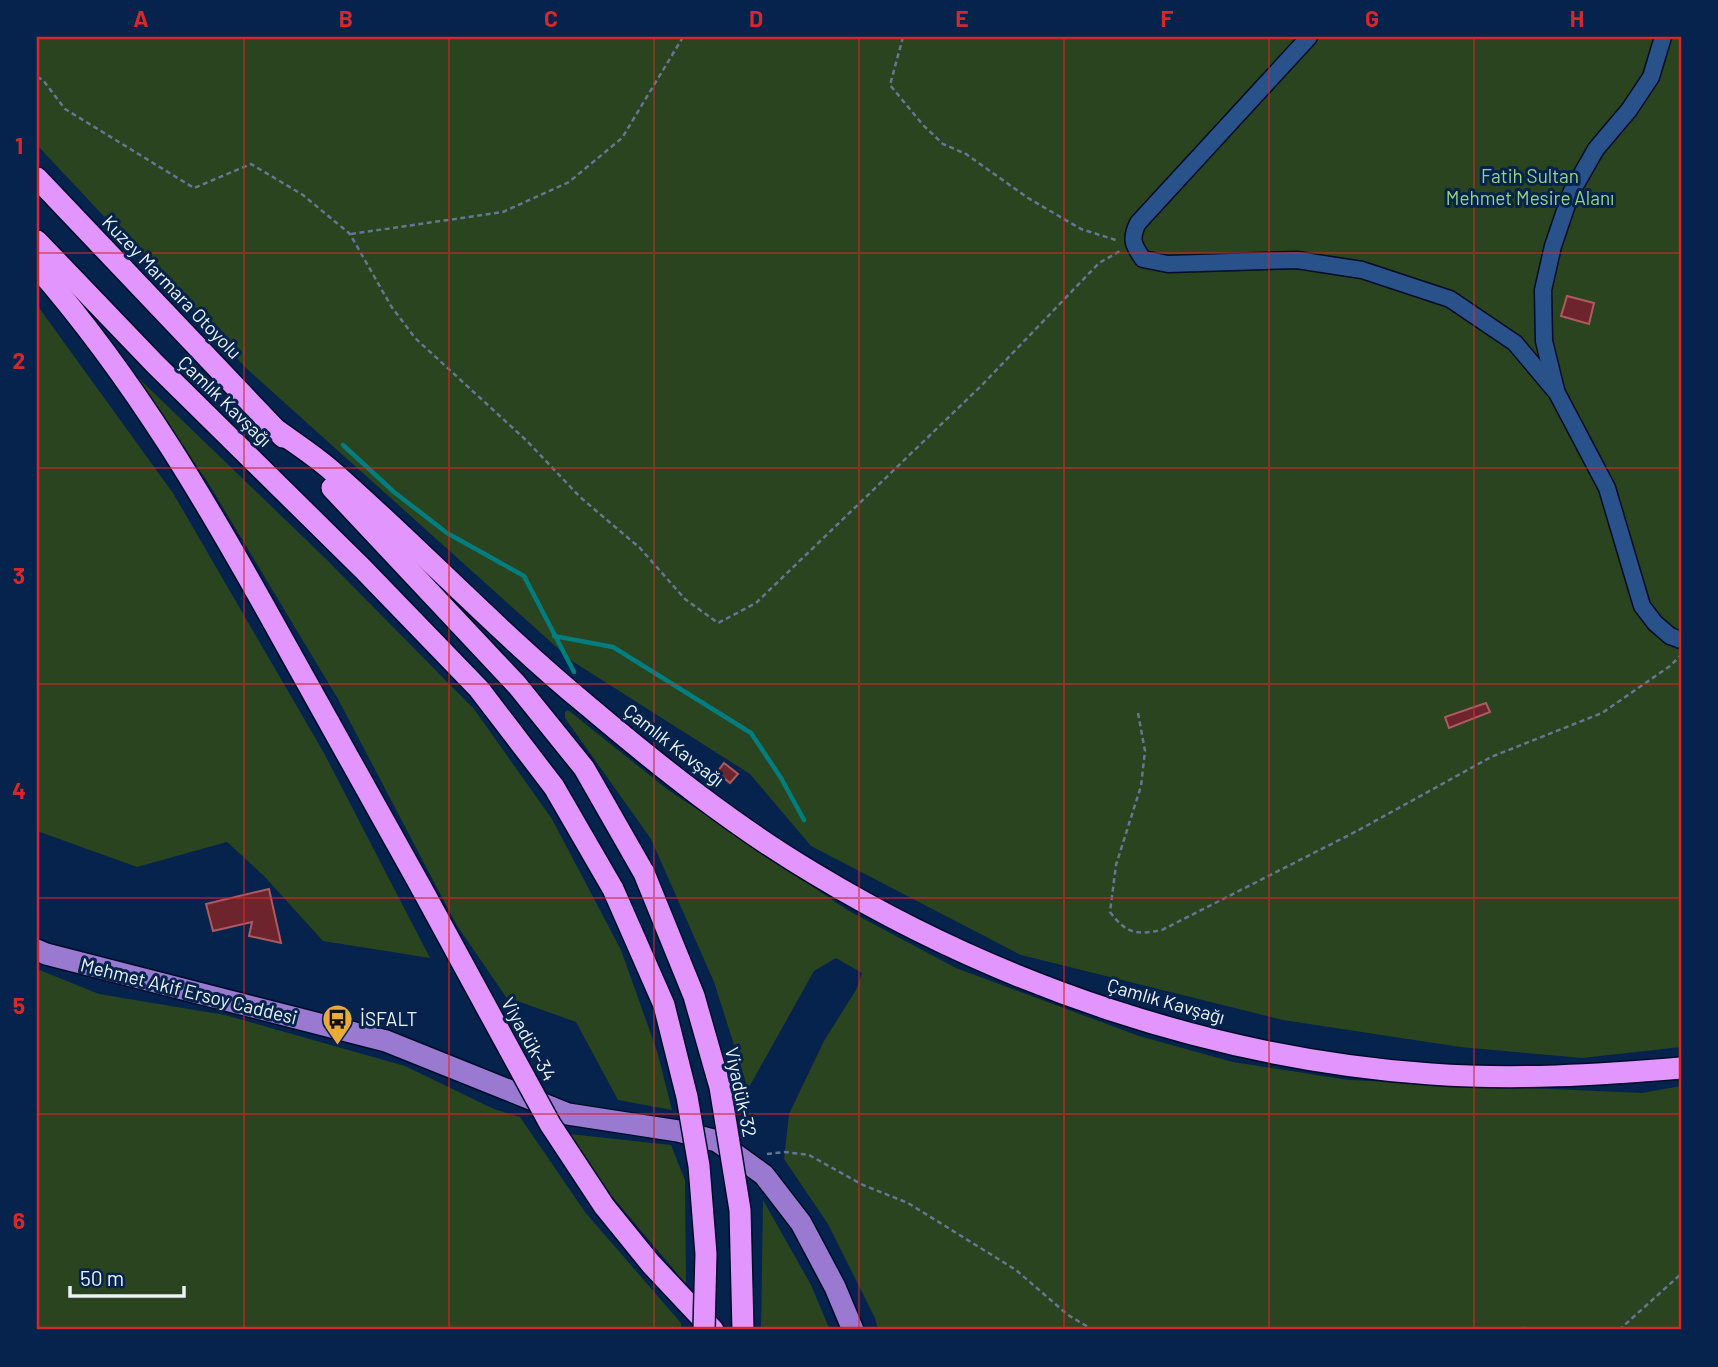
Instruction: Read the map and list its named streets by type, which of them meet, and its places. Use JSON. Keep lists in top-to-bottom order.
{
  "streets": {
    "highway": [
      "Kuzey Marmara Otoyolu",
      "Çamlık Kavşağı",
      "Viyadük-34",
      "Viyadük-32"
    ],
    "main road": ["Mehmet Akif Ersoy Caddesi"]
  },
  "crossings": [
    ["Kuzey Marmara Otoyolu", "Çamlık Kavşağı"],
    ["Çamlık Kavşağı", "Viyadük-32"]
  ],
  "parks": ["Fatih Sultan Mehmet Mesire Alanı"],
  "places": {
    "bus stop": ["İSFALT"]
  },
  "scale_bar": "50 m",
  "grid": {
    "columns": [
      "A",
      "B",
      "C",
      "D",
      "E",
      "F",
      "G",
      "H"
    ],
    "rows": [
      "1",
      "2",
      "3",
      "4",
      "5",
      "6"
    ]
  }
}
